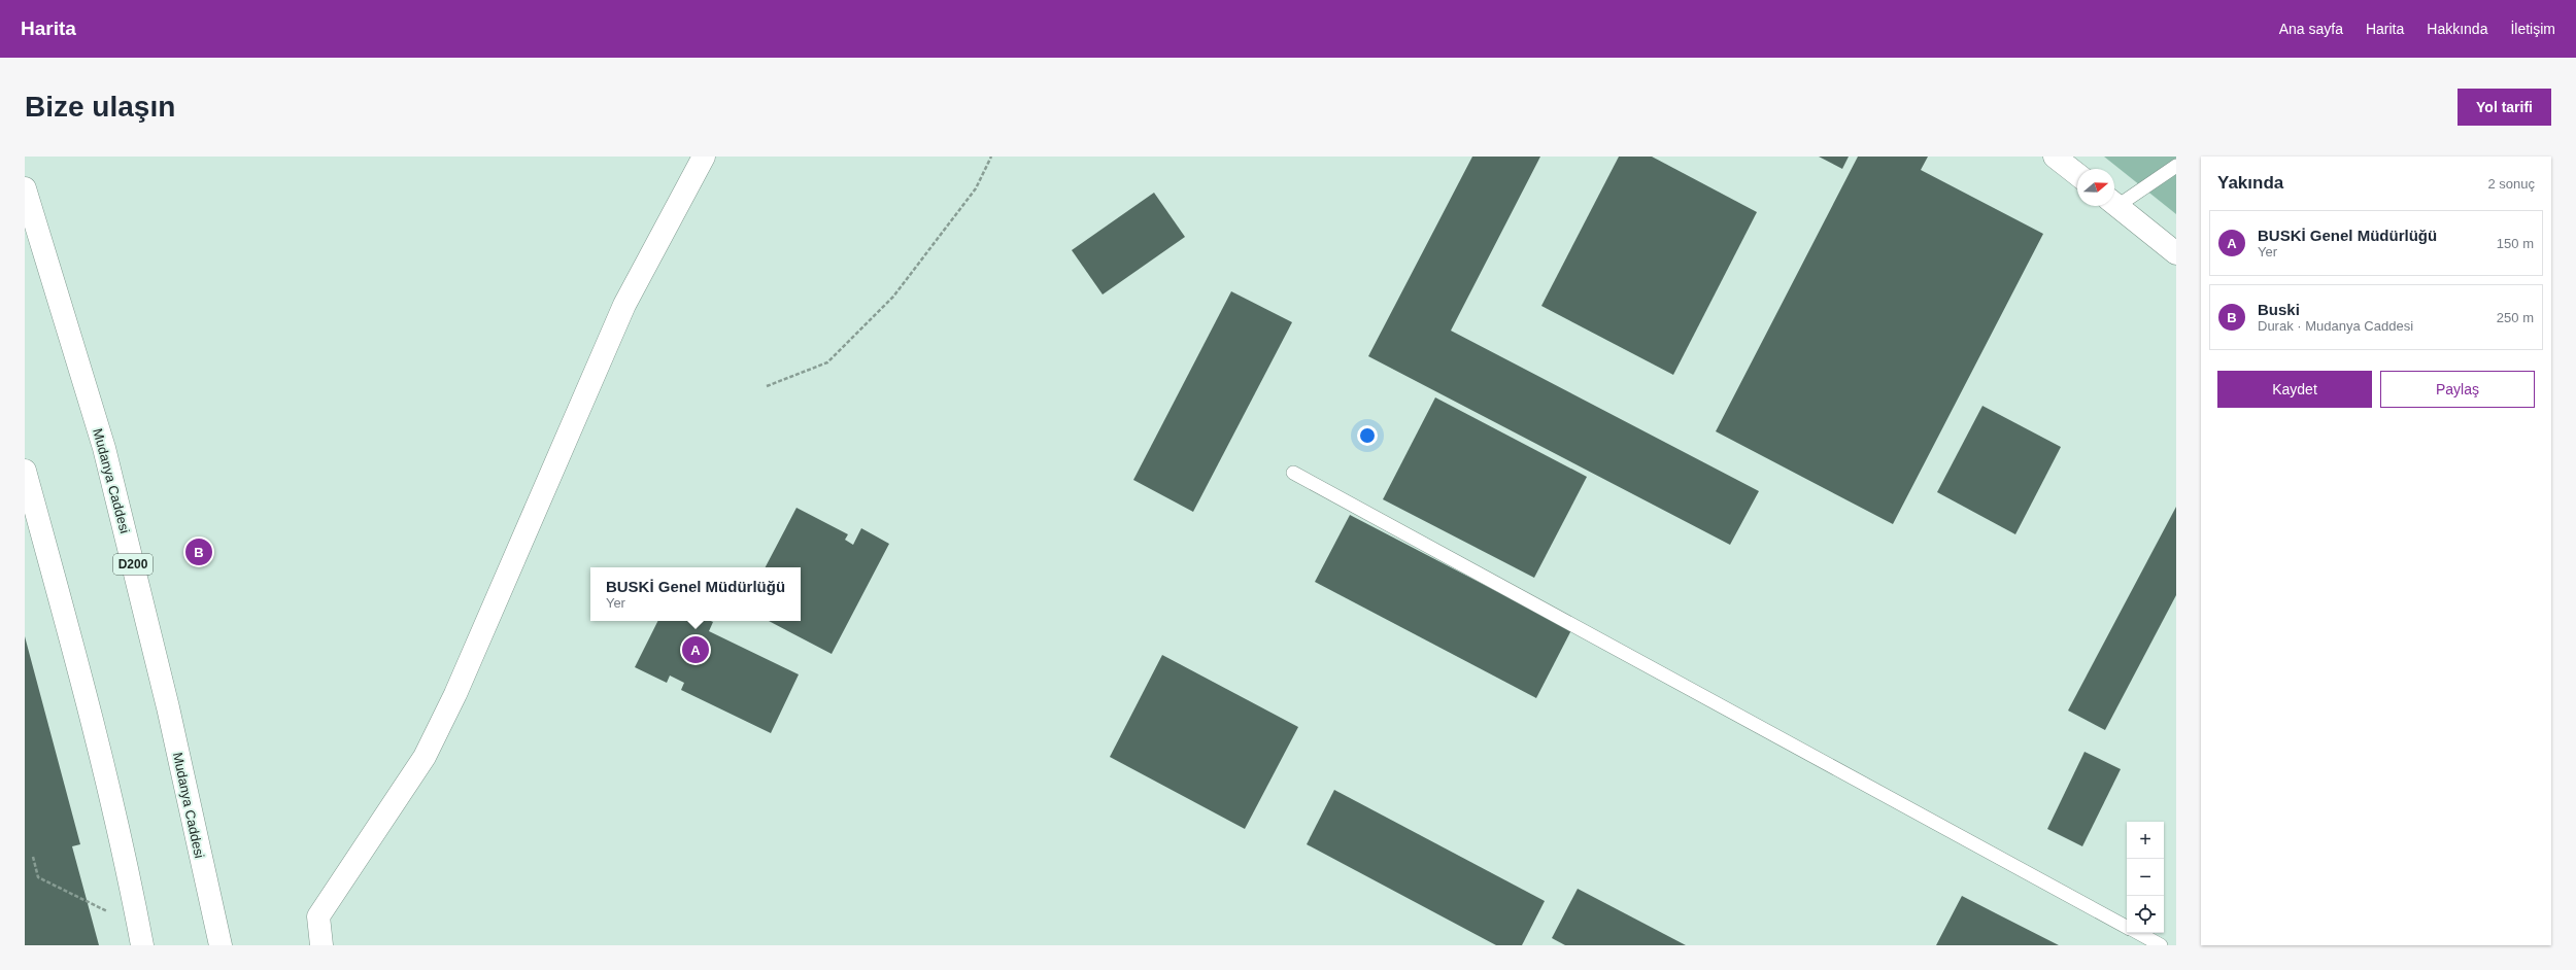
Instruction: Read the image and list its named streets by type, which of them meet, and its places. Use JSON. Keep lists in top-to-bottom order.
{
  "streets": {
    "main road": ["Mudanya Caddesi", "D200"]
  },
  "north": "right",
  "page": {
    "header": "Harita",
    "nav": [
      "Ana sayfa",
      "Harita",
      "Hakkında",
      "İletişim"
    ],
    "buttons": [
      "Yol tarifi",
      ["Kaydet", "Paylaş"]
    ],
    "title": "Bize ulaşın",
    "heading": ["Yakında", "2 sonuç"],
    "list": [
      {
        "mark": "A",
        "name": "BUSKİ Genel Müdürlüğü",
        "note": "Yer",
        "value": "150 m"
      },
      {
        "mark": "B",
        "name": "Buski",
        "note": "Durak · Mudanya Caddesi",
        "value": "250 m"
      }
    ],
    "pins": ["B", "A"],
    "popup": ["BUSKİ Genel Müdürlüğü", "Yer"],
    "map_buttons": ["+", "−"]
  }
}
